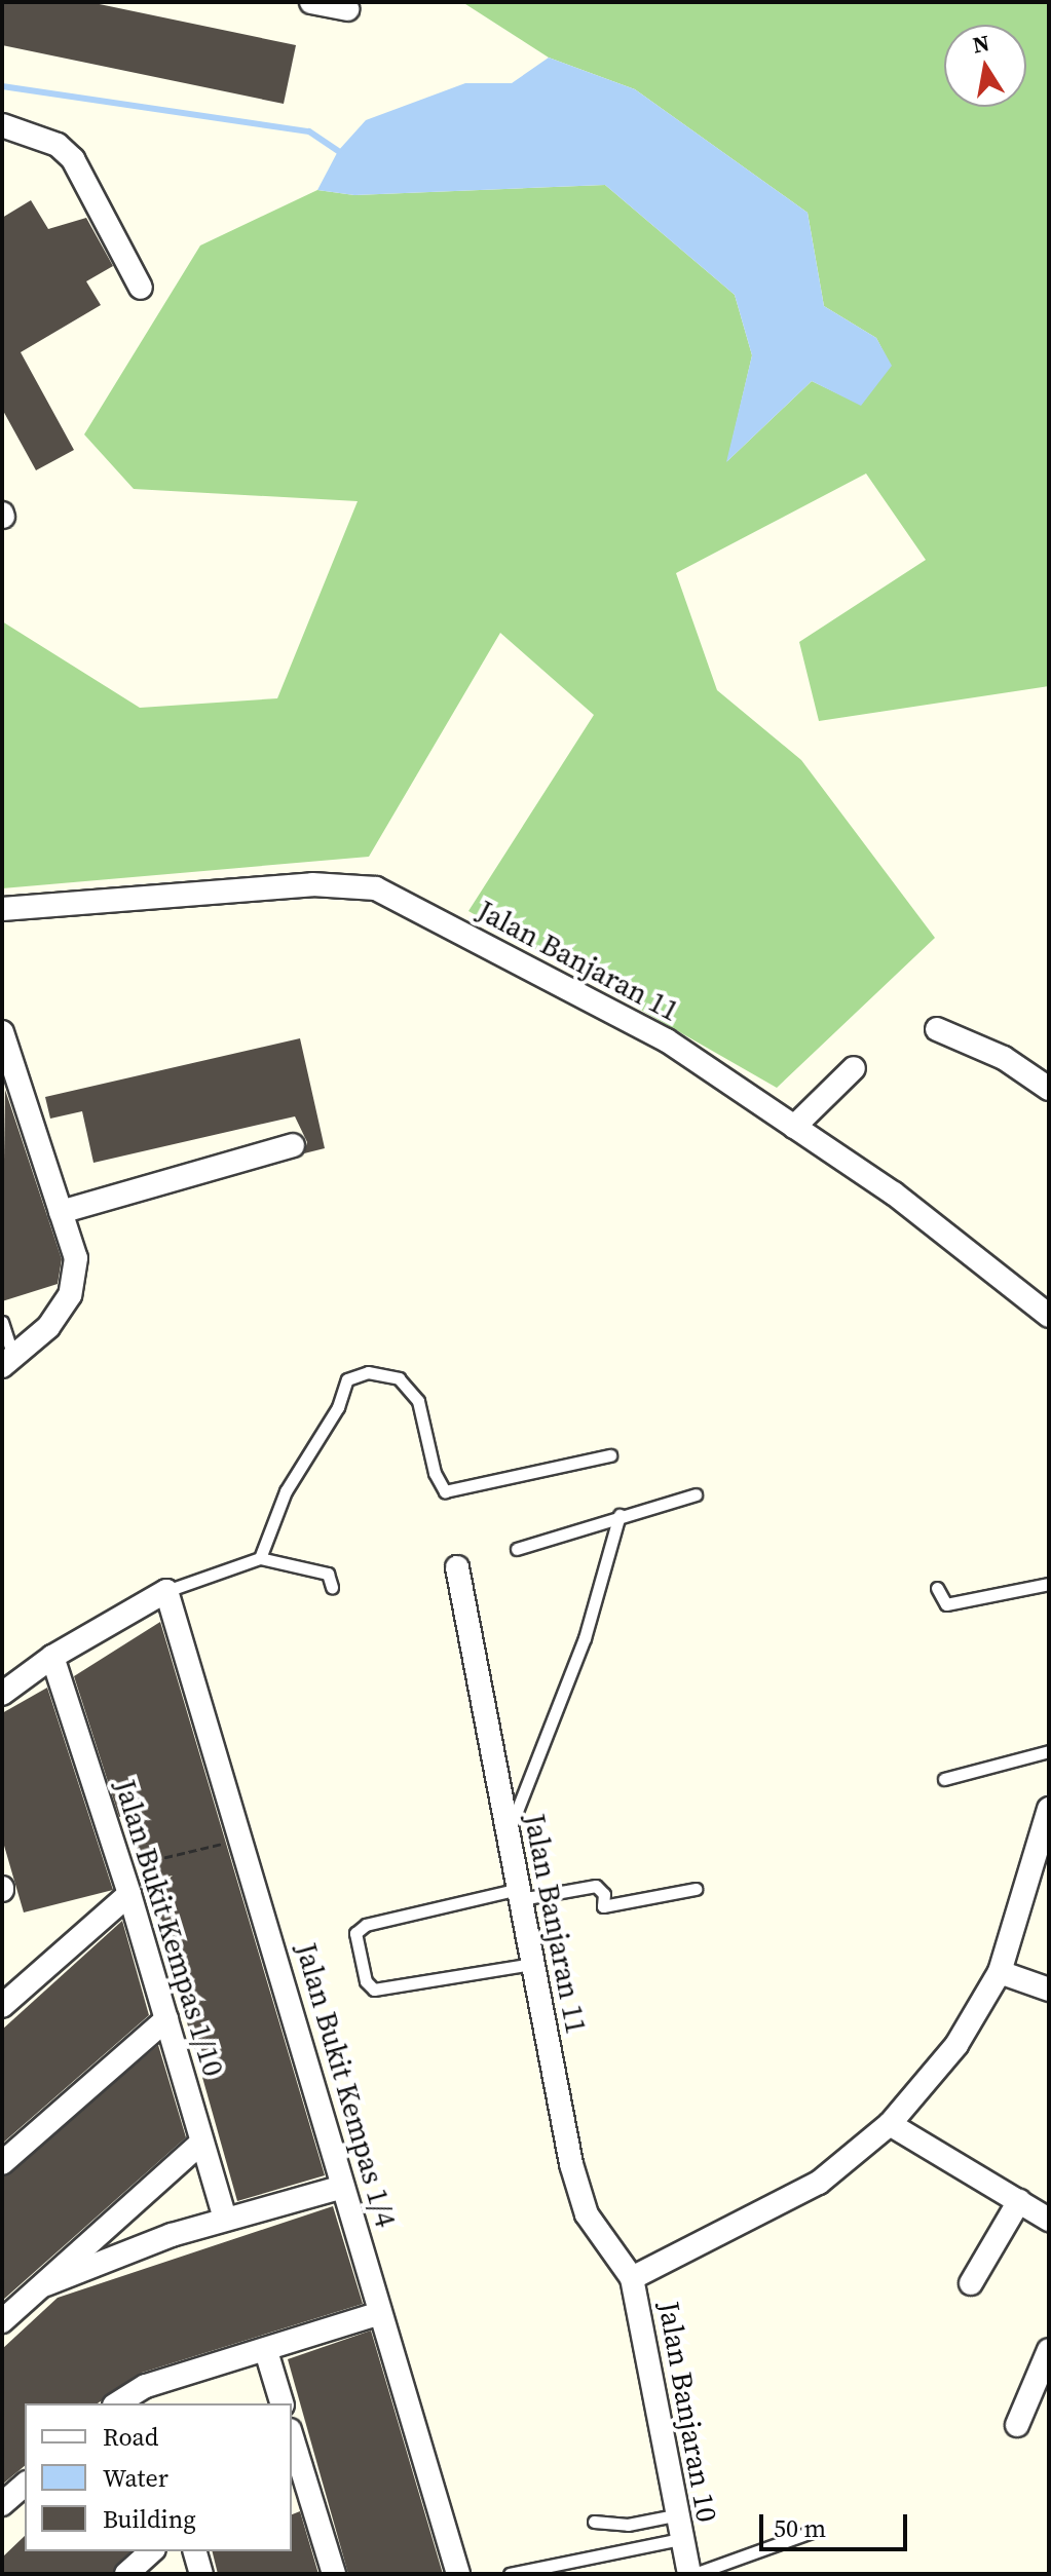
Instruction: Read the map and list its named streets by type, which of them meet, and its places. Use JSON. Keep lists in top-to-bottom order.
{
  "streets": {
    "street": [
      "Jalan Banjaran 11",
      "Jalan Bukit Kempas 1/10",
      "Jalan Bukit Kempas 1/4",
      "Jalan Banjaran 10"
    ]
  },
  "crossings": [
    ["Jalan Banjaran 11", "Jalan Banjaran 10"]
  ],
  "legend": ["Road", "Water", "Building"],
  "scale_bar": "50 m",
  "north": "top"
}
